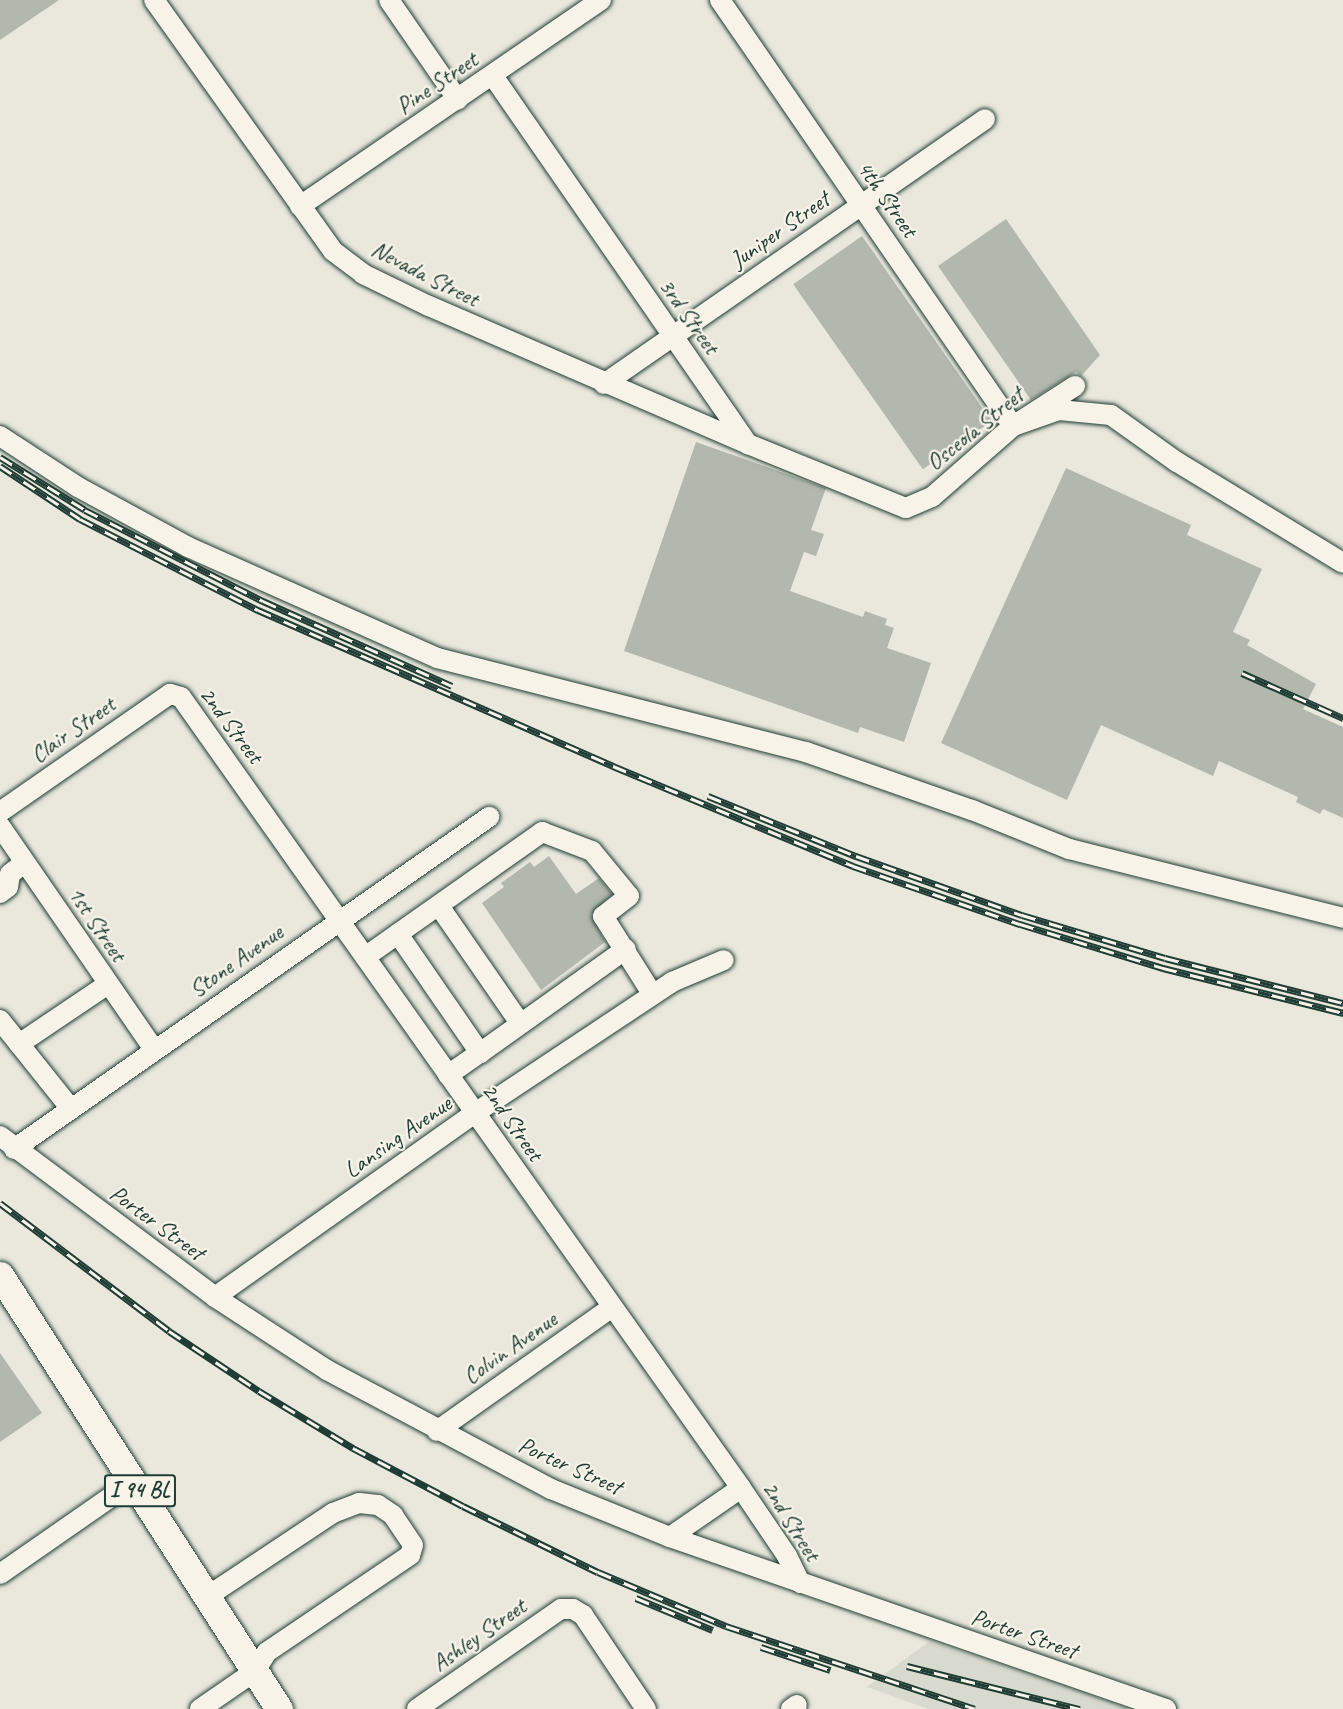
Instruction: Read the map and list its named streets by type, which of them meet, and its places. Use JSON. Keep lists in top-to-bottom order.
{
  "streets": {
    "highway": ["I 94 BL"],
    "street": [
      "Pine Street",
      "4th Street",
      "Juniper Street",
      "Nevada Street",
      "3rd Street",
      "Osceola Street",
      "2nd Street",
      "Clair Street",
      "1st Street",
      "Stone Avenue",
      "Lansing Avenue",
      "Porter Street",
      "Colvin Avenue",
      "Ashley Street"
    ]
  },
  "crossings": [
    ["Pine Street", "Nevada Street"],
    ["Pine Street", "3rd Street"],
    ["4th Street", "Juniper Street"],
    ["4th Street", "Osceola Street"],
    ["Juniper Street", "Nevada Street"],
    ["Juniper Street", "3rd Street"],
    ["Nevada Street", "3rd Street"],
    ["Nevada Street", "Osceola Street"],
    ["3rd Street", "Osceola Street"],
    ["2nd Street", "Clair Street"],
    ["2nd Street", "Stone Avenue"],
    ["2nd Street", "Lansing Avenue"],
    ["2nd Street", "Porter Street"],
    ["2nd Street", "Colvin Avenue"],
    ["1st Street", "Stone Avenue"],
    ["Stone Avenue", "Porter Street"],
    ["Lansing Avenue", "Porter Street"],
    ["Porter Street", "Colvin Avenue"]
  ]
}
